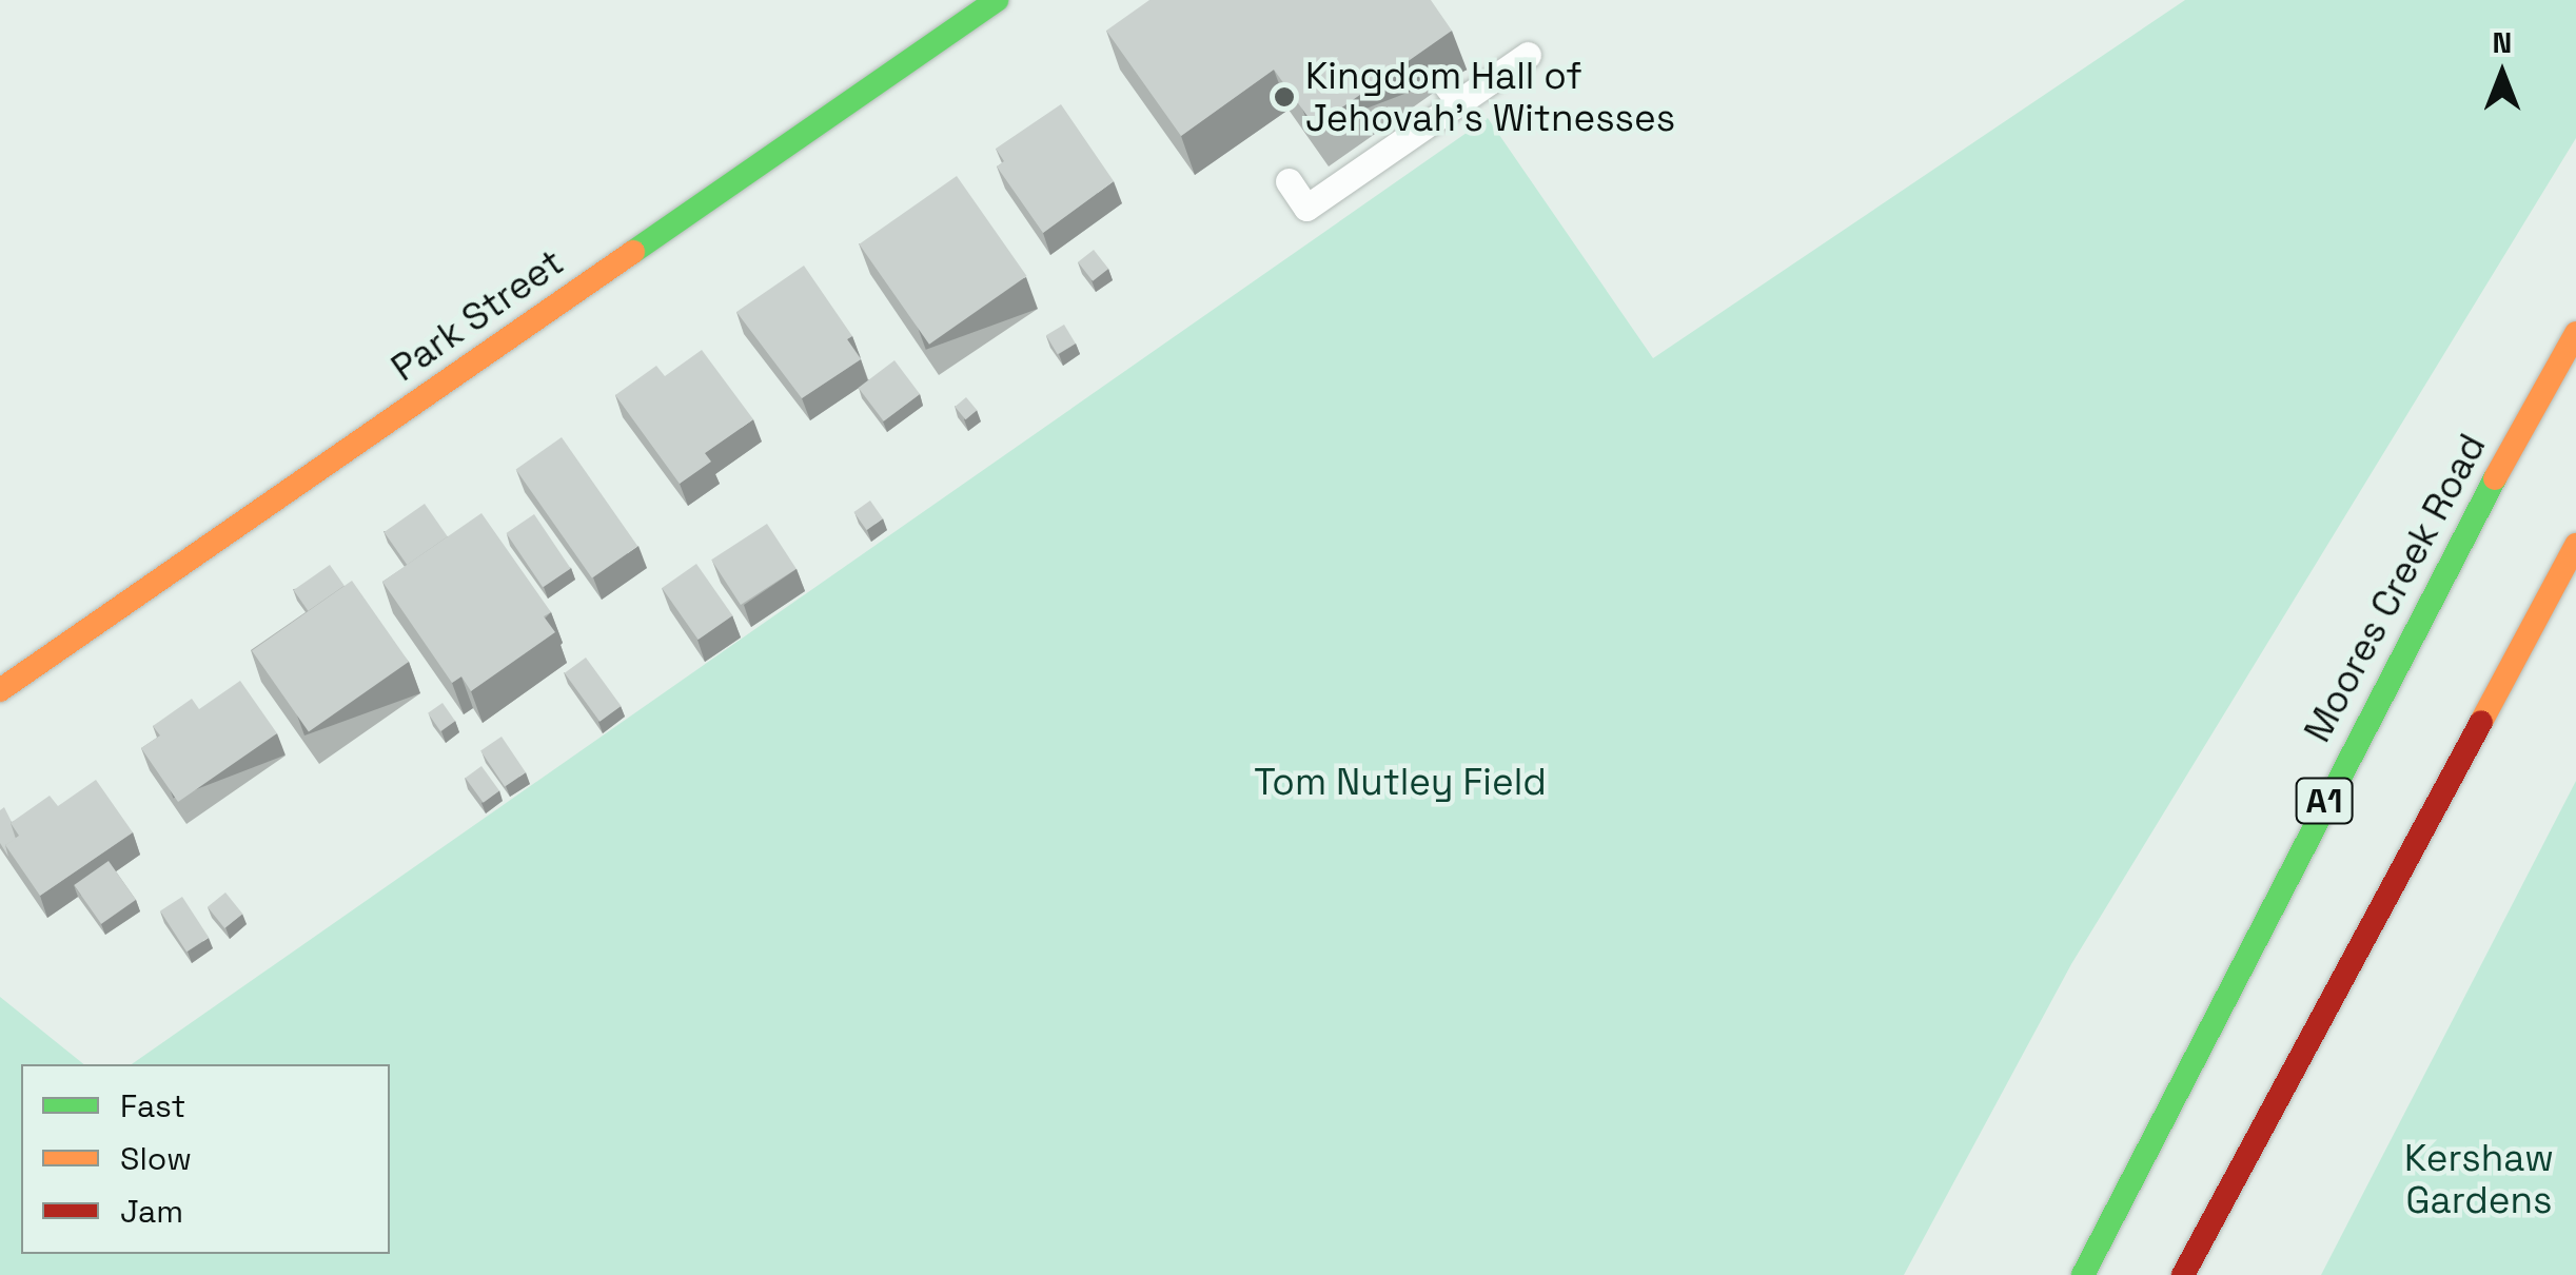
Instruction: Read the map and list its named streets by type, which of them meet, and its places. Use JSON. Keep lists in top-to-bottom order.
{
  "streets": {
    "main road": ["Park Street", "Moores Creek Road", "A1"]
  },
  "parks": ["Tom Nutley Field", "Kershaw Gardens"],
  "places": ["Kingdom Hall of Jehovah's Witnesses"],
  "legend": ["Fast", "Slow", "Jam"],
  "north": "top"
}
